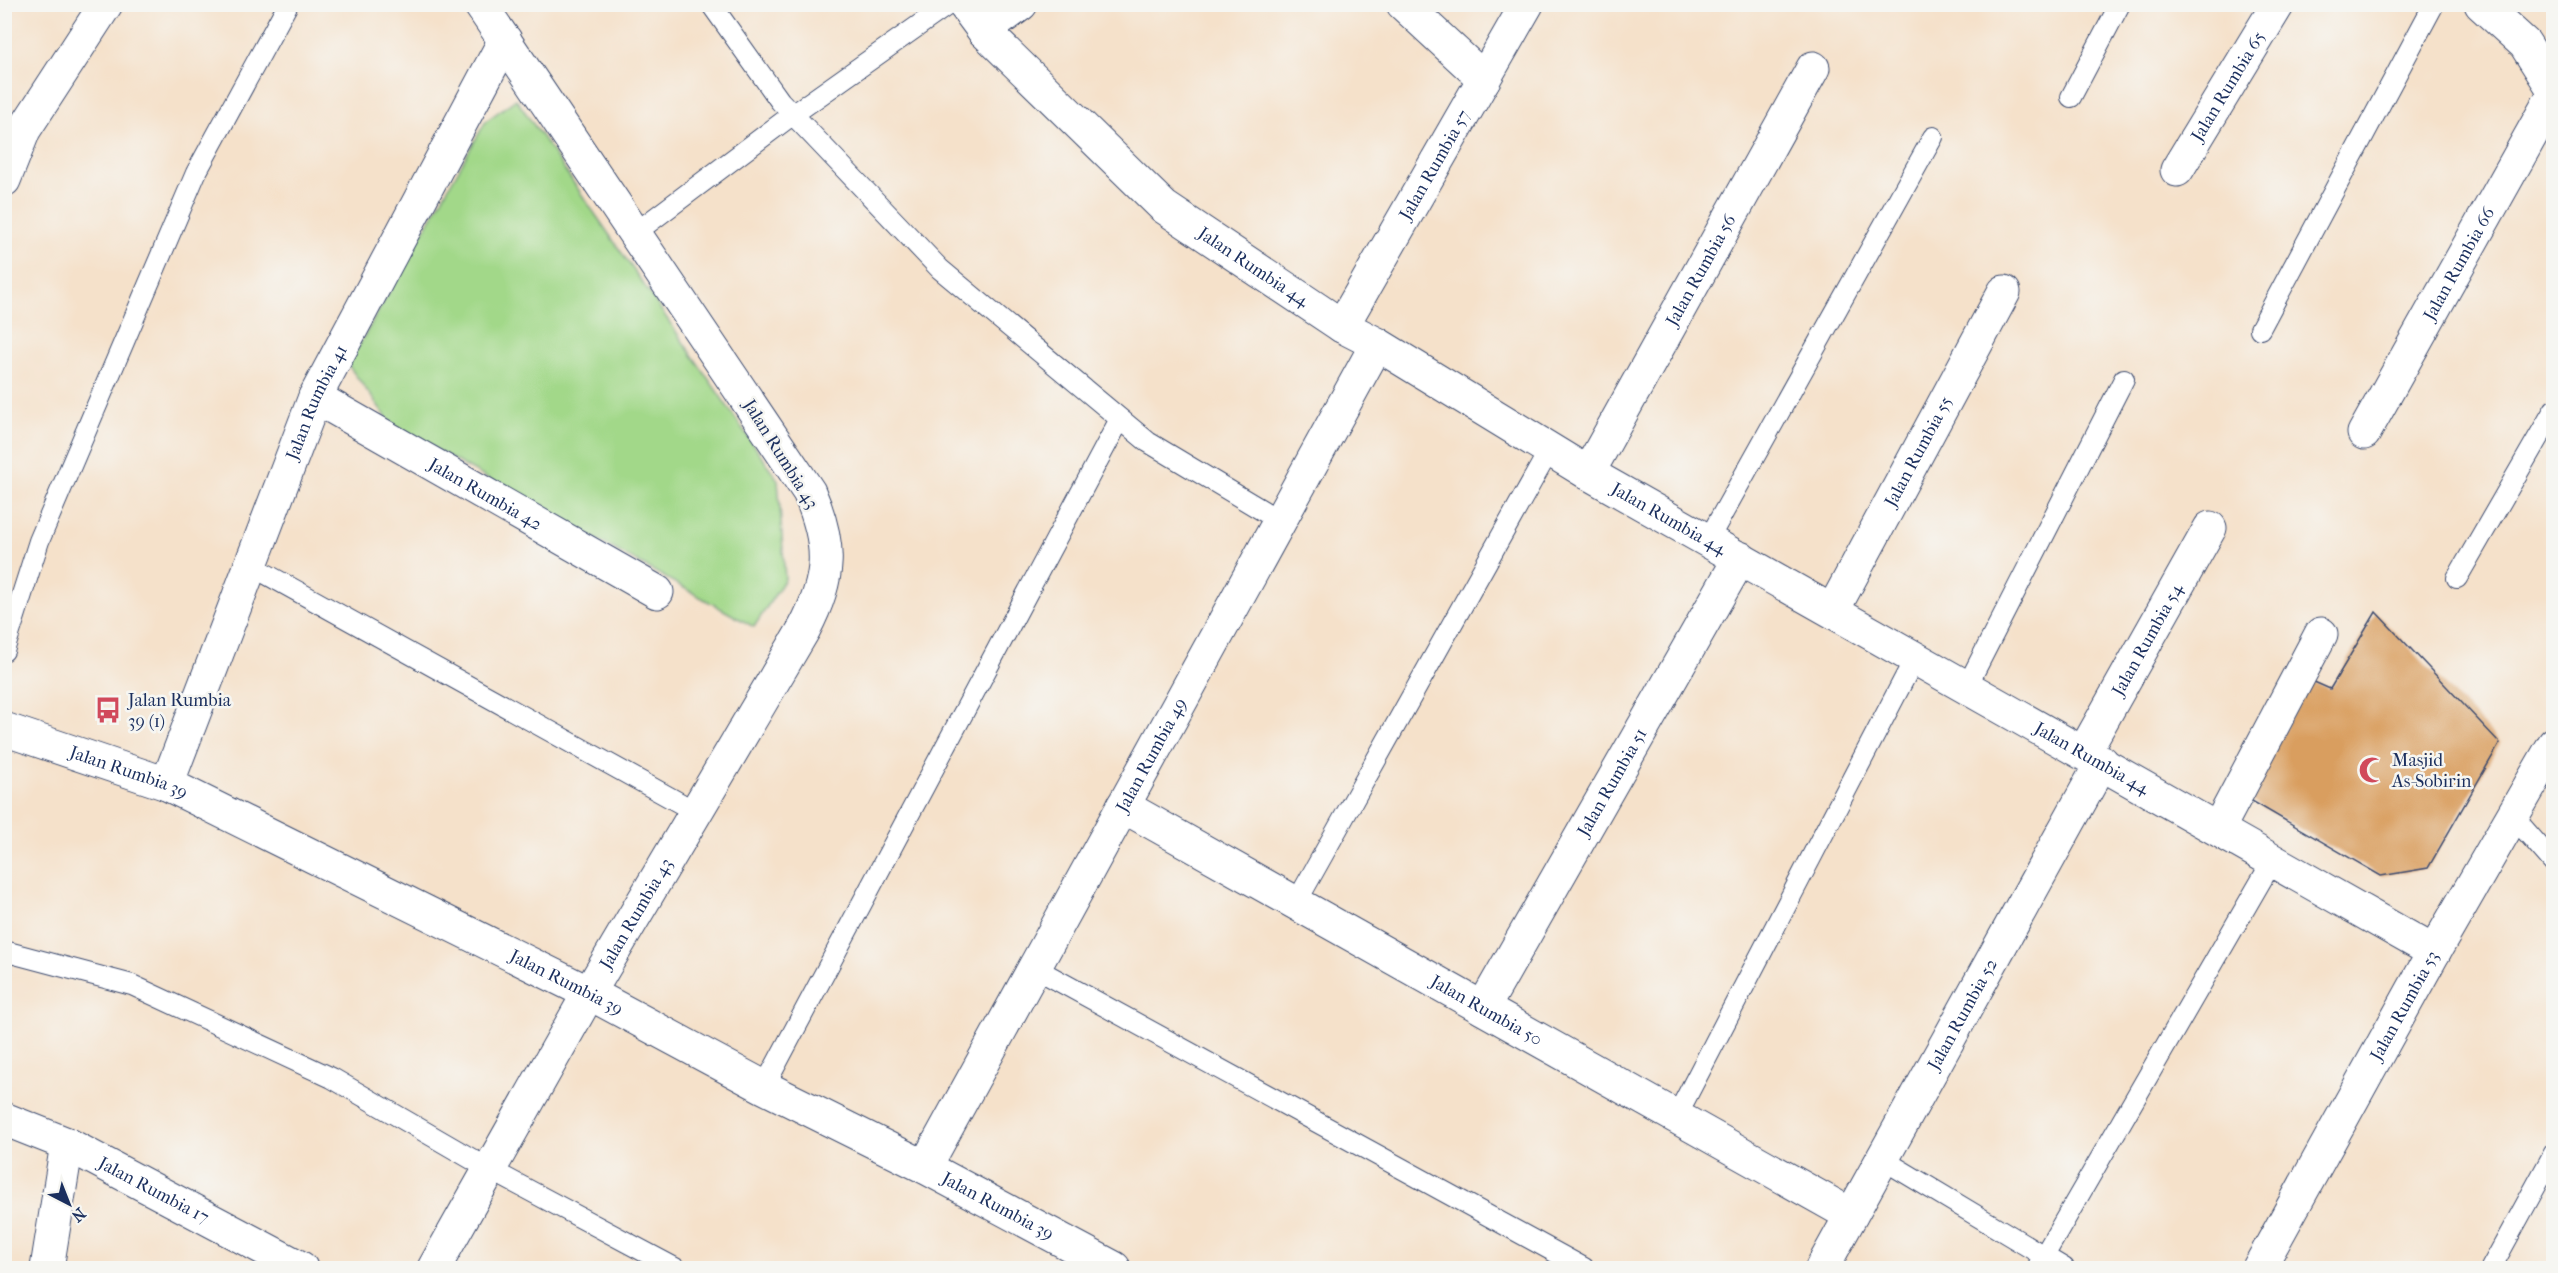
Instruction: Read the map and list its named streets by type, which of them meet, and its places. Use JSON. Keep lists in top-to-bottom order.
{
  "streets": {
    "street": [
      "Jalan Rumbia 65",
      "Jalan Rumbia 57",
      "Jalan Rumbia 66",
      "Jalan Rumbia 44",
      "Jalan Rumbia 56",
      "Jalan Rumbia 41",
      "Jalan Rumbia 55",
      "Jalan Rumbia 43",
      "Jalan Rumbia 42",
      "Jalan Rumbia 54",
      "Jalan Rumbia 49",
      "Jalan Rumbia 39",
      "Jalan Rumbia 51",
      "Jalan Rumbia 53",
      "Jalan Rumbia 50",
      "Jalan Rumbia 52",
      "Jalan Rumbia 17"
    ]
  },
  "crossings": [
    ["Jalan Rumbia 57", "Jalan Rumbia 44"],
    ["Jalan Rumbia 44", "Jalan Rumbia 56"],
    ["Jalan Rumbia 44", "Jalan Rumbia 55"],
    ["Jalan Rumbia 44", "Jalan Rumbia 54"],
    ["Jalan Rumbia 44", "Jalan Rumbia 49"],
    ["Jalan Rumbia 44", "Jalan Rumbia 51"],
    ["Jalan Rumbia 44", "Jalan Rumbia 53"],
    ["Jalan Rumbia 44", "Jalan Rumbia 52"],
    ["Jalan Rumbia 41", "Jalan Rumbia 43"],
    ["Jalan Rumbia 41", "Jalan Rumbia 42"],
    ["Jalan Rumbia 41", "Jalan Rumbia 39"],
    ["Jalan Rumbia 43", "Jalan Rumbia 39"],
    ["Jalan Rumbia 54", "Jalan Rumbia 52"],
    ["Jalan Rumbia 49", "Jalan Rumbia 39"],
    ["Jalan Rumbia 49", "Jalan Rumbia 50"],
    ["Jalan Rumbia 51", "Jalan Rumbia 50"],
    ["Jalan Rumbia 50", "Jalan Rumbia 52"]
  ],
  "places": {
    "bus stop": ["Jalan Rumbia 39 (1)"],
    "mosque": ["Masjid As-Sobirin"]
  },
  "north": "bottom right"
}
